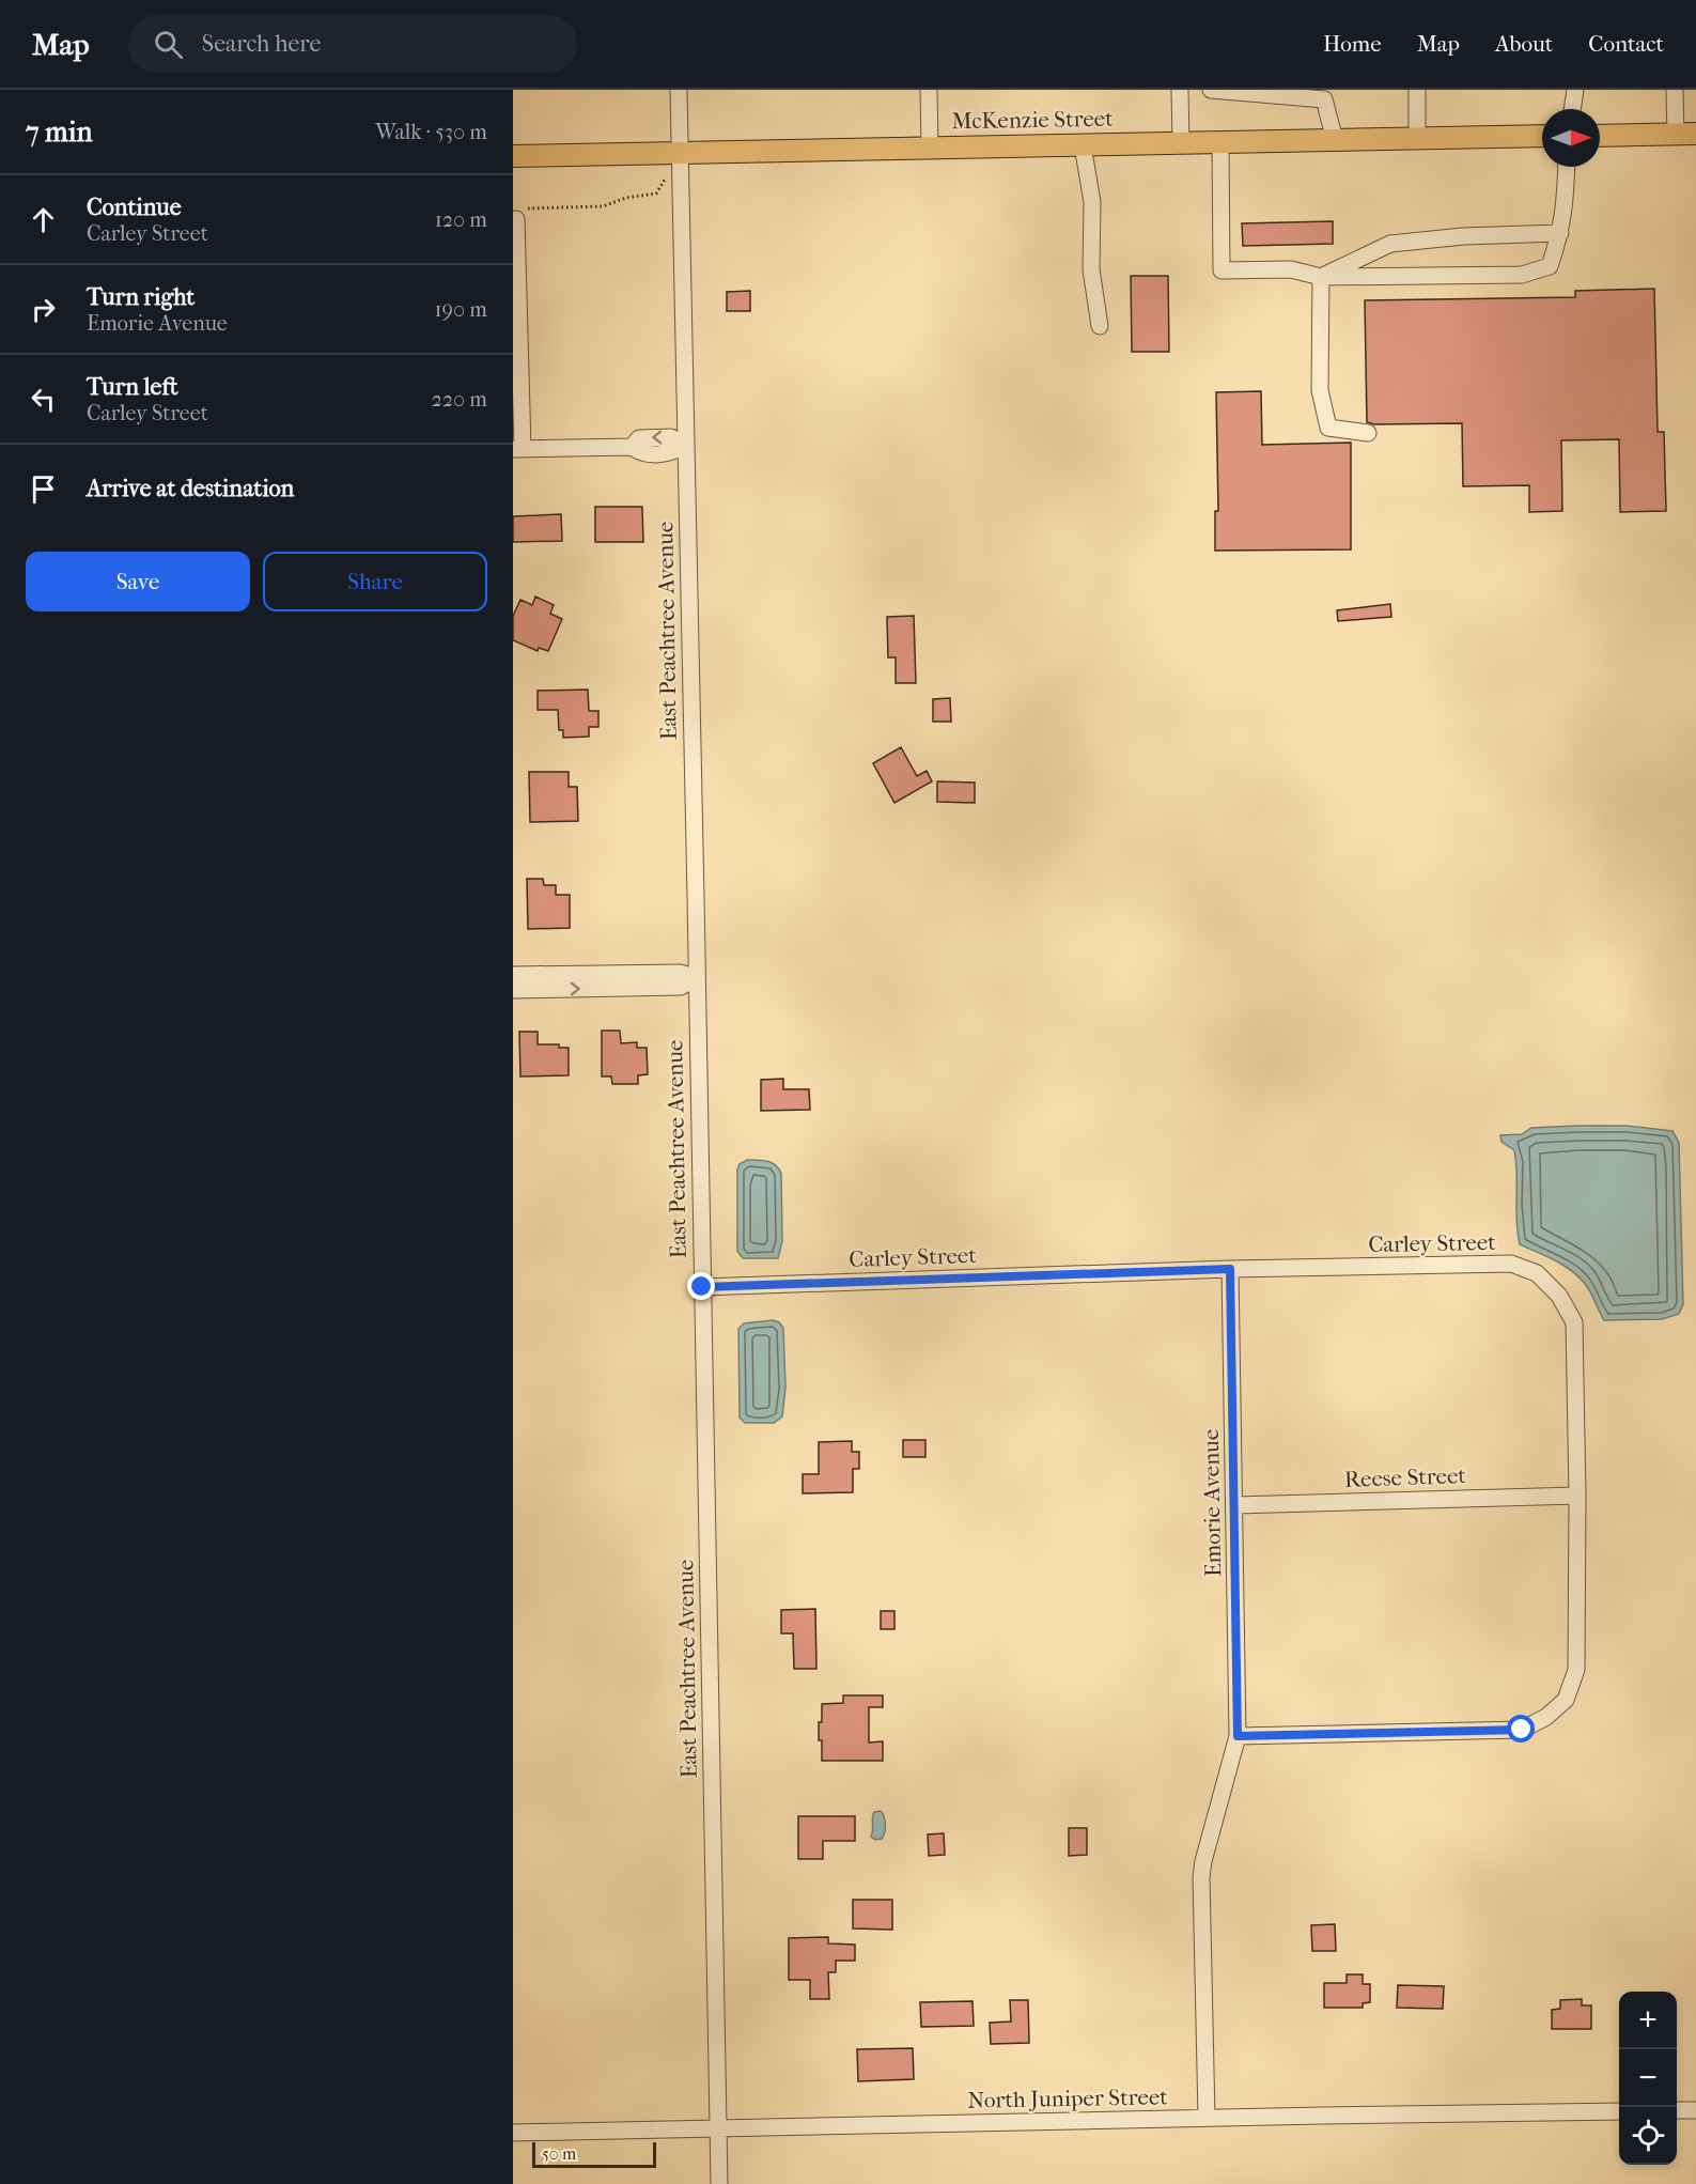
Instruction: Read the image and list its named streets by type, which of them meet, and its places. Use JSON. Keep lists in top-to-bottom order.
{
  "streets": {
    "main road": ["McKenzie Street"],
    "street": [
      "East Peachtree Avenue",
      "Carley Street",
      "Reese Street",
      "Emorie Avenue",
      "North Juniper Street"
    ]
  },
  "crossings": [
    ["McKenzie Street", "East Peachtree Avenue"],
    ["East Peachtree Avenue", "Carley Street"],
    ["East Peachtree Avenue", "North Juniper Street"],
    ["Carley Street", "Reese Street"],
    ["Carley Street", "Emorie Avenue"],
    ["Reese Street", "Emorie Avenue"],
    ["Emorie Avenue", "North Juniper Street"]
  ],
  "scale_bar": "50 m",
  "north": "right",
  "page": {
    "header": "Map",
    "search": "Search here",
    "nav": [
      "Home",
      "Map",
      "About",
      "Contact"
    ],
    "heading": ["7 min", "Walk · 530 m"],
    "list": [
      ["Continue", "Carley Street", "120 m"],
      ["Turn right", "Emorie Avenue", "190 m"],
      ["Turn left", "Carley Street", "220 m"],
      "Arrive at destination"
    ],
    "buttons": ["Save", "Share"],
    "map_buttons": ["+", "−"],
    "scale": "50 m"
  }
}
